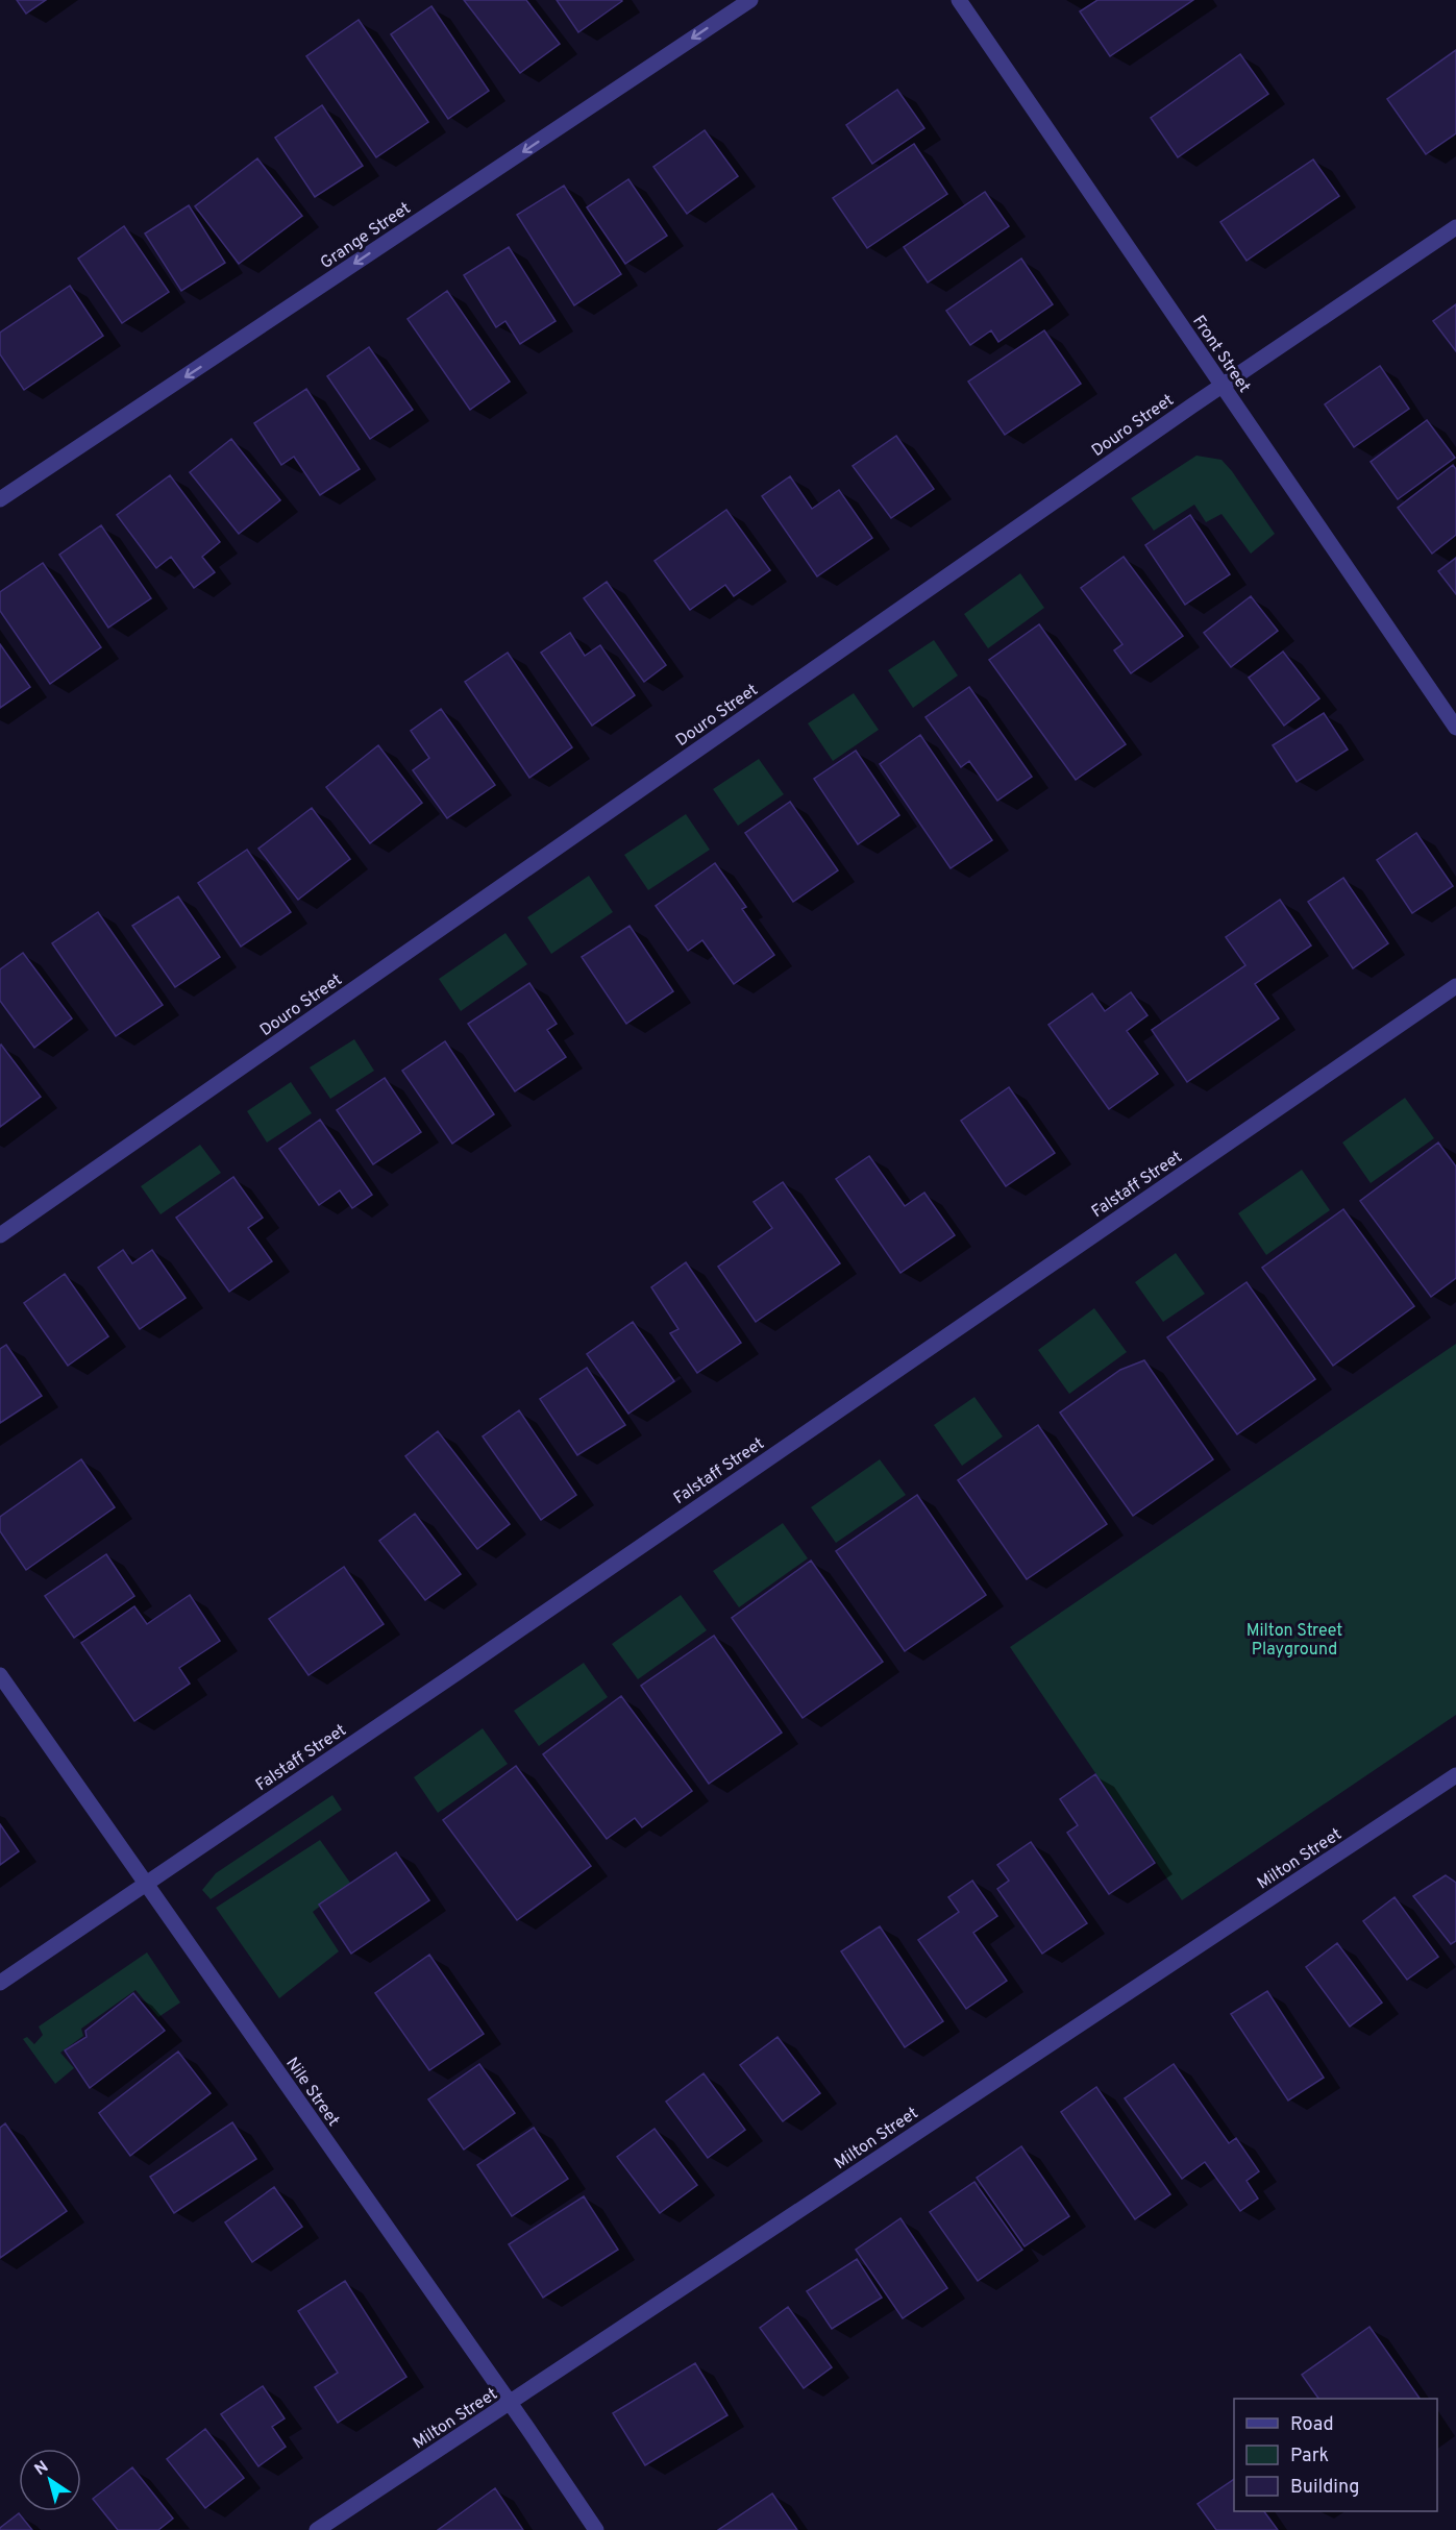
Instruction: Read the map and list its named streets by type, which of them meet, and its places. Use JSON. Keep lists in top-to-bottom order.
{
  "streets": {
    "street": [
      "Grange Street",
      "Front Street",
      "Douro Street",
      "Falstaff Street",
      "Milton Street",
      "Nile Street"
    ]
  },
  "crossings": [
    ["Front Street", "Douro Street"],
    ["Falstaff Street", "Nile Street"],
    ["Milton Street", "Nile Street"]
  ],
  "one_way": ["Grange Street"],
  "parks": ["Milton Street Playground"],
  "legend": ["Road", "Park", "Building"],
  "north": "top left"
}
